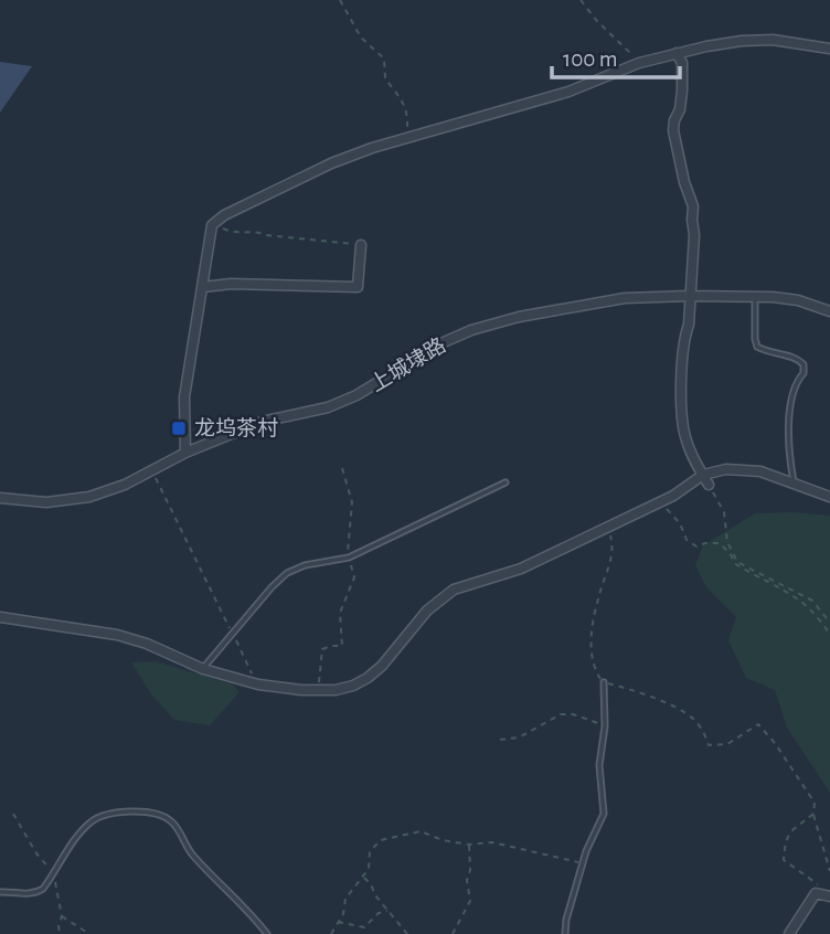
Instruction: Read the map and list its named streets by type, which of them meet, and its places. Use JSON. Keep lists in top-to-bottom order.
{
  "streets": {
    "street": ["上城埭路"]
  },
  "places": {
    "transit": ["龙坞茶村"]
  },
  "scale_bar": "100 m"
}
